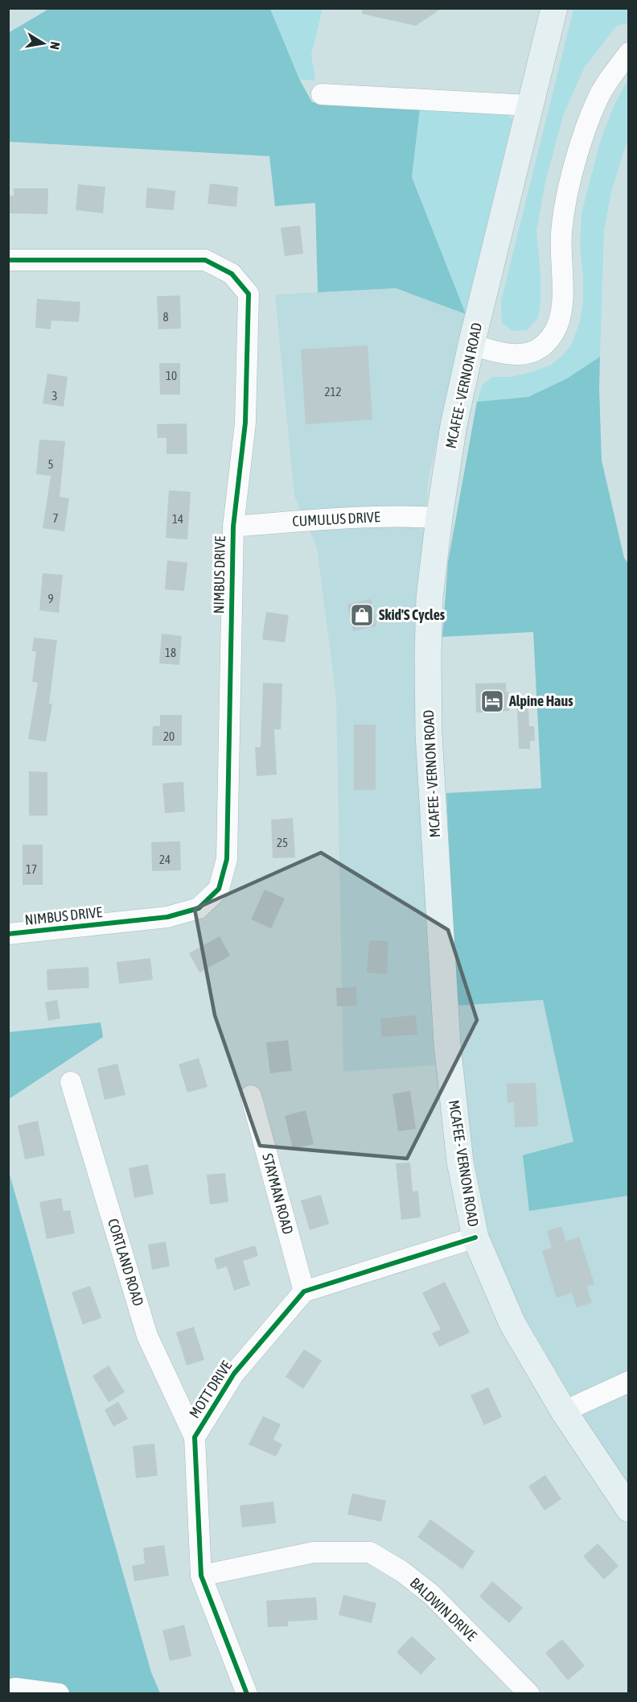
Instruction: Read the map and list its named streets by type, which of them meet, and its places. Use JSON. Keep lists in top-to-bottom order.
{
  "streets": {
    "main road": ["MCAFEE - VERNON ROAD"],
    "street": [
      "CUMULUS DRIVE",
      "NIMBUS DRIVE",
      "STAYMAN ROAD",
      "CORTLAND ROAD",
      "MOTT DRIVE",
      "BALDWIN DRIVE"
    ]
  },
  "crossings": [
    ["MCAFEE - VERNON ROAD", "CUMULUS DRIVE"],
    ["CUMULUS DRIVE", "NIMBUS DRIVE"],
    ["STAYMAN ROAD", "MOTT DRIVE"],
    ["CORTLAND ROAD", "MOTT DRIVE"],
    ["MOTT DRIVE", "BALDWIN DRIVE"]
  ],
  "places": {
    "shop": ["Skid'S Cycles"],
    "hotel": ["Alpine Haus"]
  },
  "house_numbers": [
    "8",
    "10",
    "212",
    "3",
    "5",
    "7",
    "14",
    "9",
    "18",
    "20",
    "25",
    "24",
    "17"
  ],
  "north": "right"
}
